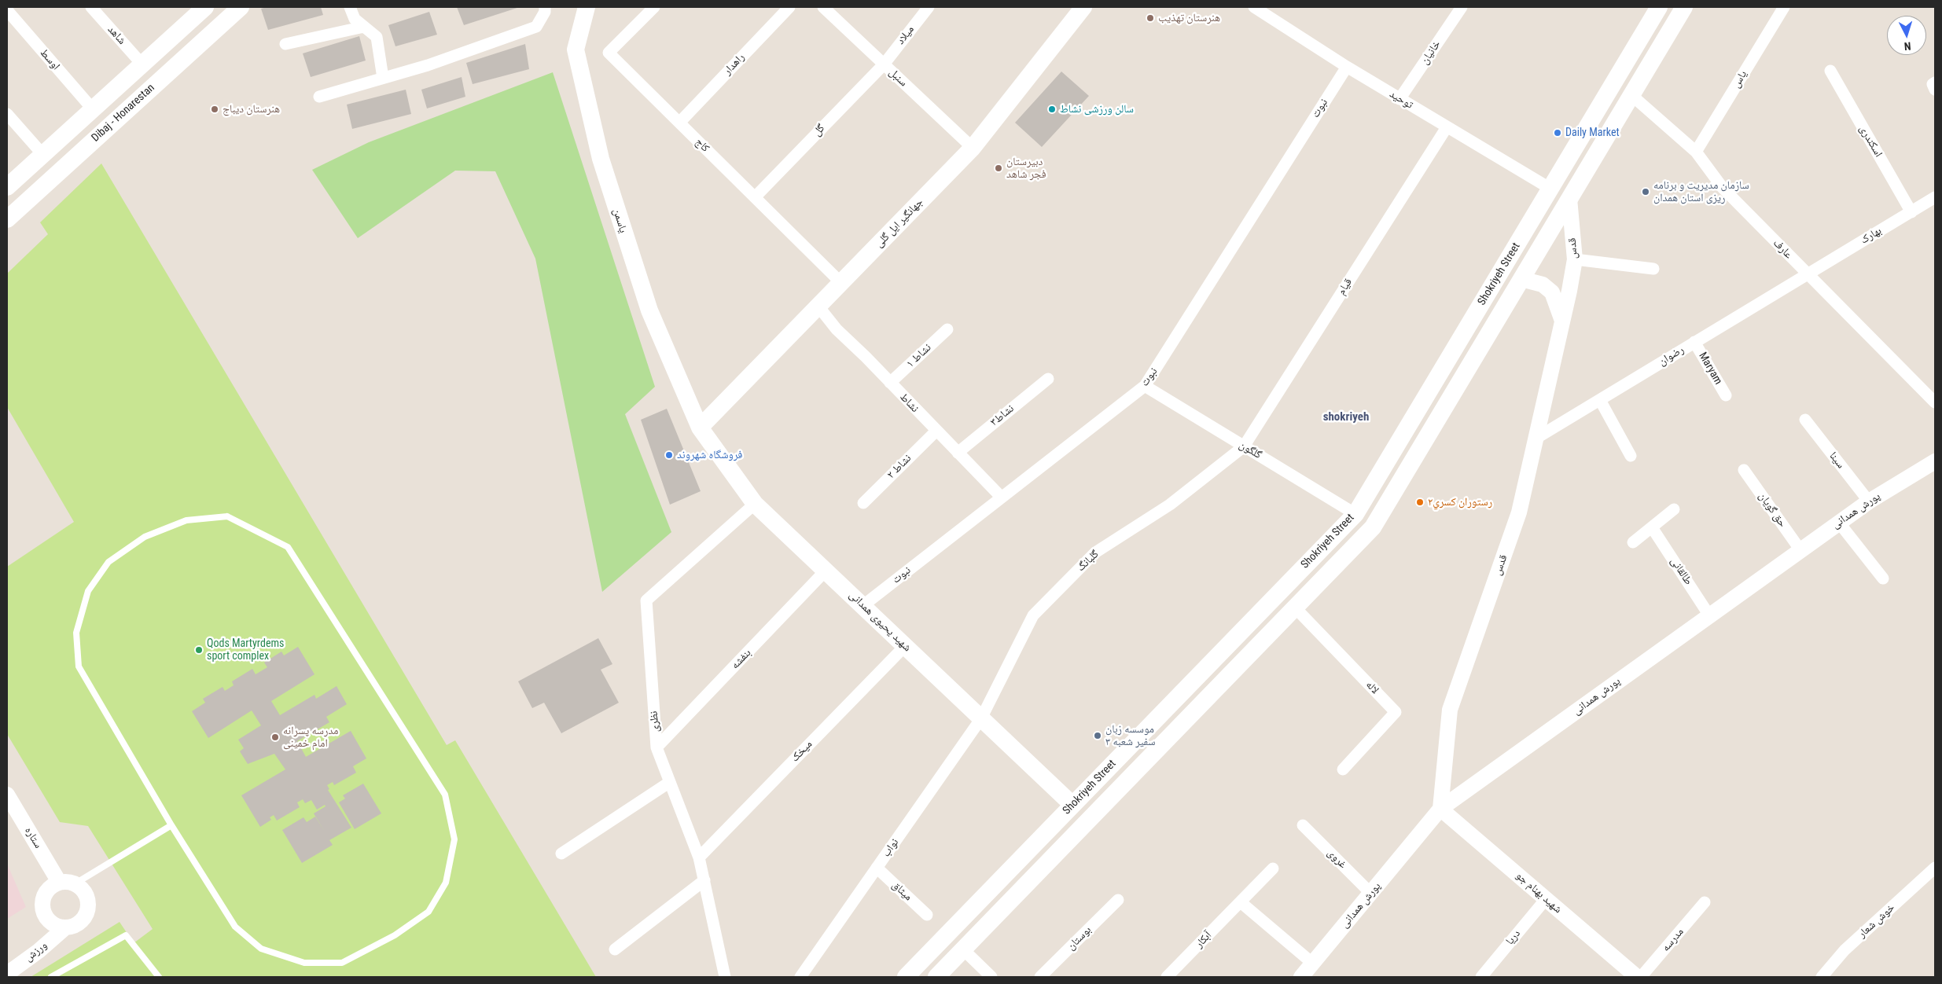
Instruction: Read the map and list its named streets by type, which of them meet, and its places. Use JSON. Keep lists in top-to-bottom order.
{
  "streets": {
    "main road": [
      "Dibaj - Honarestan",
      "یاسمن",
      "جهانگیر ایل گلی",
      "Shokriyeh Street",
      "شهید یحیوی همدانی"
    ],
    "street": [
      "شاهد",
      "میلاد",
      "خانیان",
      "اوسط",
      "راهدار",
      "سنبل",
      "یاس",
      "توحید",
      "نبوت",
      "گل",
      "اسکندری",
      "کاج",
      "بهارک",
      "قدس",
      "عارف",
      "قیام",
      "نشاط ۱",
      "رضوان",
      "Maryam",
      "نشاط",
      "نشاط۳",
      "گلگون",
      "سینا",
      "نشاط ۲",
      "حق گویان",
      "پورش همدانی",
      "گلبانگ",
      "طالقانی",
      "بنفشه",
      "لاله",
      "نظری",
      "میخک",
      "ستاره",
      "نواب",
      "غروی",
      "میثاق",
      "شهید بهنام جو",
      "خوش شعار",
      "دریا",
      "بوستان",
      "آبکار",
      "مدرسه",
      "ورزش"
    ]
  },
  "crossings": [
    ["میلاد", "سنبل"],
    ["میلاد", "گل"],
    ["خانیان", "توحید"],
    ["راهدار", "کاج"],
    ["سنبل", "گل"],
    ["سنبل", "جهانگیر ایل گلی"],
    ["یاس", "عارف"],
    ["توحید", "نبوت"],
    ["توحید", "Shokriyeh Street"],
    ["توحید", "قیام"],
    ["نبوت", "نشاط"],
    ["نبوت", "گلگون"],
    ["نبوت", "شهید یحیوی همدانی"],
    ["گل", "کاج"],
    ["اسکندری", "بهارک"],
    ["کاج", "جهانگیر ایل گلی"],
    ["یاسمن", "جهانگیر ایل گلی"],
    ["یاسمن", "شهید یحیوی همدانی"],
    ["جهانگیر ایل گلی", "نشاط"],
    ["جهانگیر ایل گلی", "شهید یحیوی همدانی"],
    ["بهارک", "عارف"],
    ["بهارک", "رضوان"],
    ["قدس", "Shokriyeh Street"],
    ["قدس", "رضوان"],
    ["قدس", "پورش همدانی"],
    ["قدس", "شهید بهنام جو"],
    ["عارف", "Shokriyeh Street"],
    ["عارف", "رضوان"],
    ["Shokriyeh Street", "گلگون"],
    ["Shokriyeh Street", "شهید یحیوی همدانی"],
    ["Shokriyeh Street", "لاله"],
    ["قیام", "گلگون"],
    ["قیام", "گلبانگ"],
    ["نشاط ۱", "نشاط"],
    ["رضوان", "Maryam"],
    ["نشاط", "نشاط۳"],
    ["نشاط", "نشاط ۲"],
    ["گلگون", "گلبانگ"],
    ["سینا", "پورش همدانی"],
    ["حق گویان", "پورش همدانی"],
    ["پورش همدانی", "طالقانی"],
    ["پورش همدانی", "غروی"],
    ["پورش همدانی", "شهید بهنام جو"],
    ["گلبانگ", "شهید یحیوی همدانی"],
    ["گلبانگ", "نواب"],
    ["شهید یحیوی همدانی", "بنفشه"],
    ["شهید یحیوی همدانی", "نظری"],
    ["شهید یحیوی همدانی", "میخک"],
    ["شهید یحیوی همدانی", "نواب"],
    ["بنفشه", "نظری"],
    ["نظری", "میخک"],
    ["ستاره", "ورزش"],
    ["نواب", "میثاق"],
    ["شهید بهنام جو", "دریا"]
  ],
  "districts": ["shokriyeh"],
  "places": [
    "هنرستان تهذیب",
    "هنرستان دیباج",
    "سالن ورزشی نشاط",
    "Daily Market",
    "دبیرستان فجر شاهد",
    "سازمان مدیریت و برنامه ریزی استان همدان",
    "فروشگاه شهروند",
    "رستوران کسري٢",
    "Qods Martyrdems sport complex",
    "موسسه زبان سفیر شعبه ۳",
    "مدرسه پسرانه امام خمینی"
  ],
  "north": "bottom"
}
